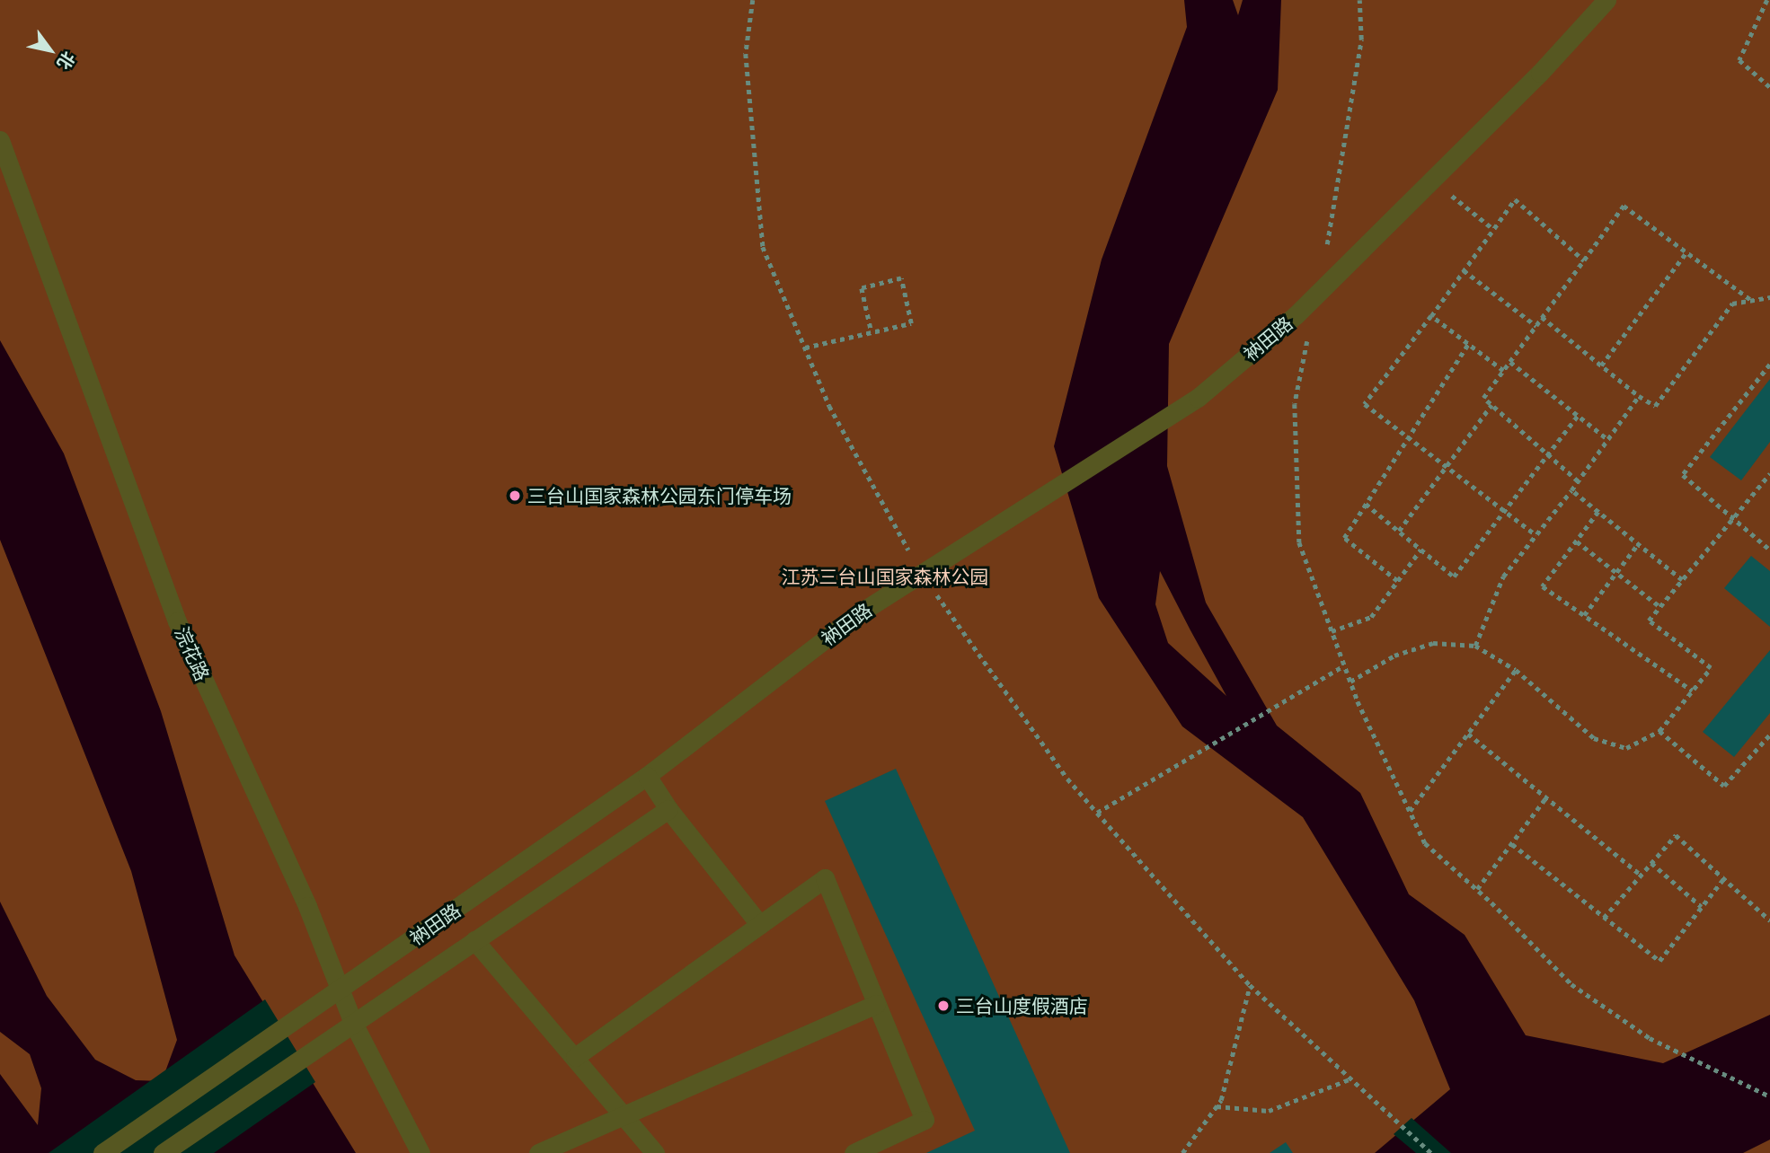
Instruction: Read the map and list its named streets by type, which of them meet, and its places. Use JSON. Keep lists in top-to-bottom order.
{
  "streets": {
    "street": ["衲田路", "浣花路"]
  },
  "crossings": [
    ["衲田路", "浣花路"]
  ],
  "parks": ["江苏三台山国家森林公园"],
  "places": ["三台山国家森林公园东门停车场", "三台山度假酒店"],
  "north": "bottom right"
}
